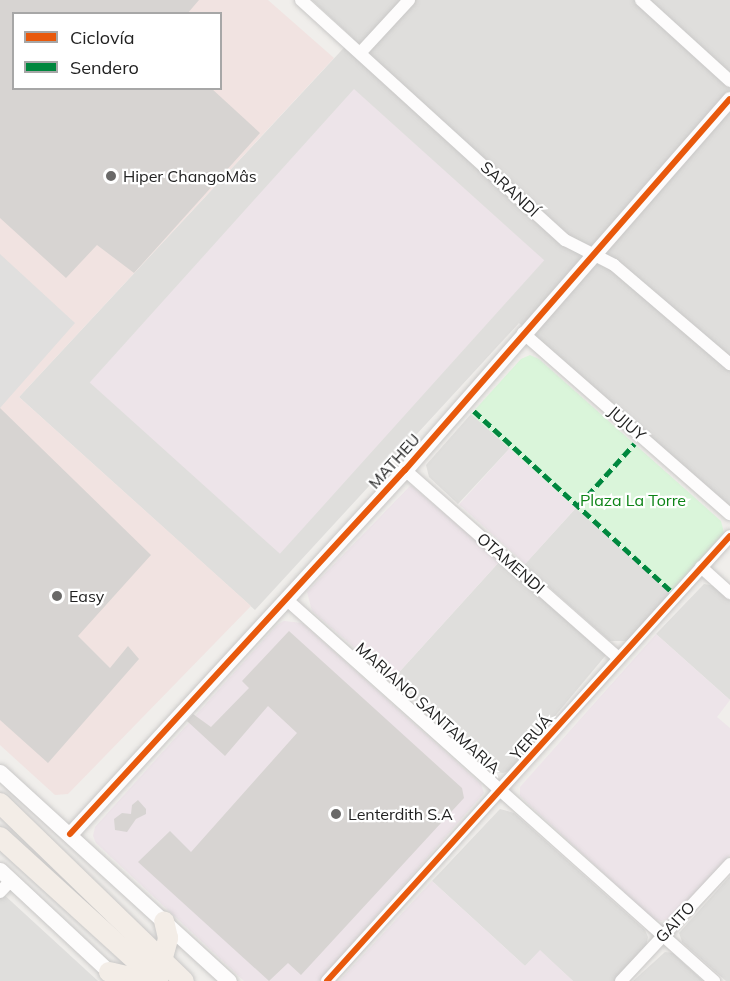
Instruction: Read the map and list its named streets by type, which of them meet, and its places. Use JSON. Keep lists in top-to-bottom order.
{
  "streets": {
    "street": [
      "SARANDÍ",
      "JUJUY",
      "MATHEU",
      "OTAMENDI",
      "MARIANO SANTAMARIA",
      "YERUÁ",
      "GAITO"
    ]
  },
  "crossings": [
    ["SARANDÍ", "MATHEU"],
    ["JUJUY", "MATHEU"],
    ["MATHEU", "OTAMENDI"],
    ["MATHEU", "MARIANO SANTAMARIA"],
    ["OTAMENDI", "YERUÁ"],
    ["MARIANO SANTAMARIA", "YERUÁ"],
    ["MARIANO SANTAMARIA", "GAITO"]
  ],
  "parks": ["Plaza La Torre"],
  "places": ["Hiper ChangoMâs", "Easy", "Lenterdith S.A"],
  "legend": ["Ciclovía", "Sendero"]
}
